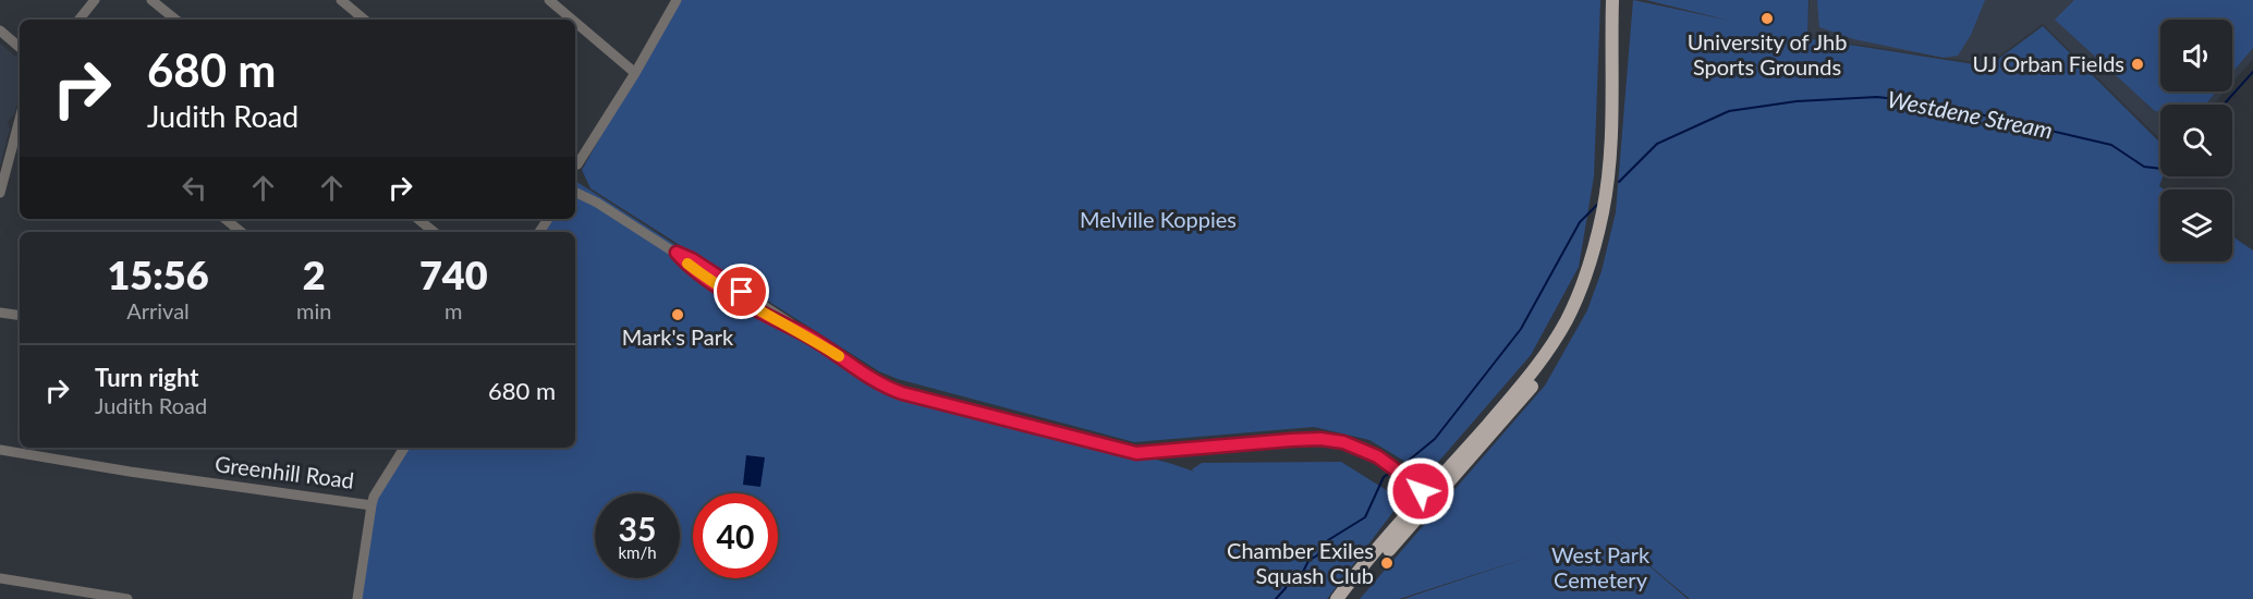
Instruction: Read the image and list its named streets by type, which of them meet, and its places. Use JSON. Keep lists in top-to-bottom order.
{
  "streets": {
    "street": ["Greenhill Road"]
  },
  "water": ["Westdene Stream"],
  "parks": ["Melville Koppies", "West Park Cemetery"],
  "places": [
    "University of Jhb Sports Grounds",
    "UJ Orban Fields",
    "Mark's Park",
    "Chamber Exiles Squash Club"
  ],
  "page": {
    "turn": ["680 m", "Judith Road"],
    "eta": [
      "15:56",
      "Arrival",
      "2",
      "min",
      "740",
      "m"
    ],
    "list": [
      {
        "name": "Turn right",
        "note": "Judith Road",
        "value": "680 m"
      }
    ],
    "speed": "35 km/h",
    "limit": "40"
  }
}
